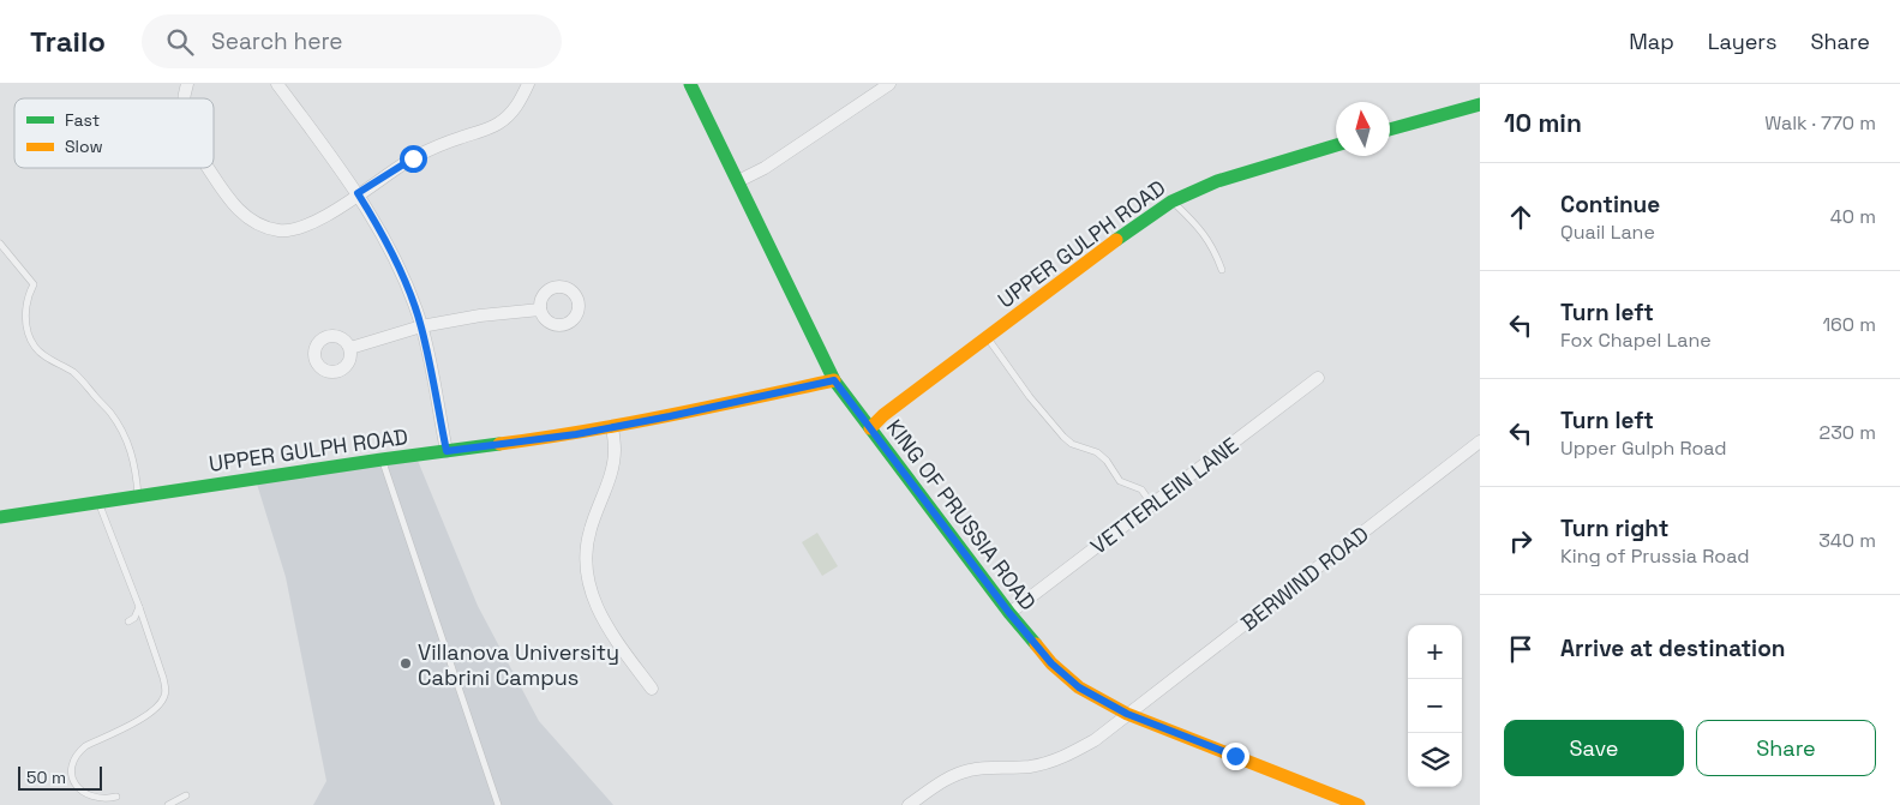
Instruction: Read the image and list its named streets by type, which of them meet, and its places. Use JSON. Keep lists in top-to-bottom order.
{
  "streets": {
    "street": [
      "UPPER GULPH ROAD",
      "VETTERLEIN LANE",
      "KING OF PRUSSIA ROAD",
      "BERWIND ROAD"
    ]
  },
  "crossings": [
    ["UPPER GULPH ROAD", "KING OF PRUSSIA ROAD"],
    ["VETTERLEIN LANE", "KING OF PRUSSIA ROAD"],
    ["KING OF PRUSSIA ROAD", "BERWIND ROAD"]
  ],
  "places": ["Villanova University Cabrini Campus"],
  "legend": ["Fast", "Slow"],
  "scale_bar": "50 m",
  "north": "top",
  "page": {
    "header": "Trailo",
    "search": "Search here",
    "nav": ["Map", "Layers", "Share"],
    "heading": ["10 min", "Walk · 770 m"],
    "list": [
      ["Continue", "Quail Lane", "40 m"],
      ["Turn left", "Fox Chapel Lane", "160 m"],
      ["Turn left", "Upper Gulph Road", "230 m"],
      ["Turn right", "King of Prussia Road", "340 m"],
      "Arrive at destination"
    ],
    "map_buttons": ["+", "−"],
    "buttons": ["Save", "Share"],
    "scale": "50 m"
  }
}
